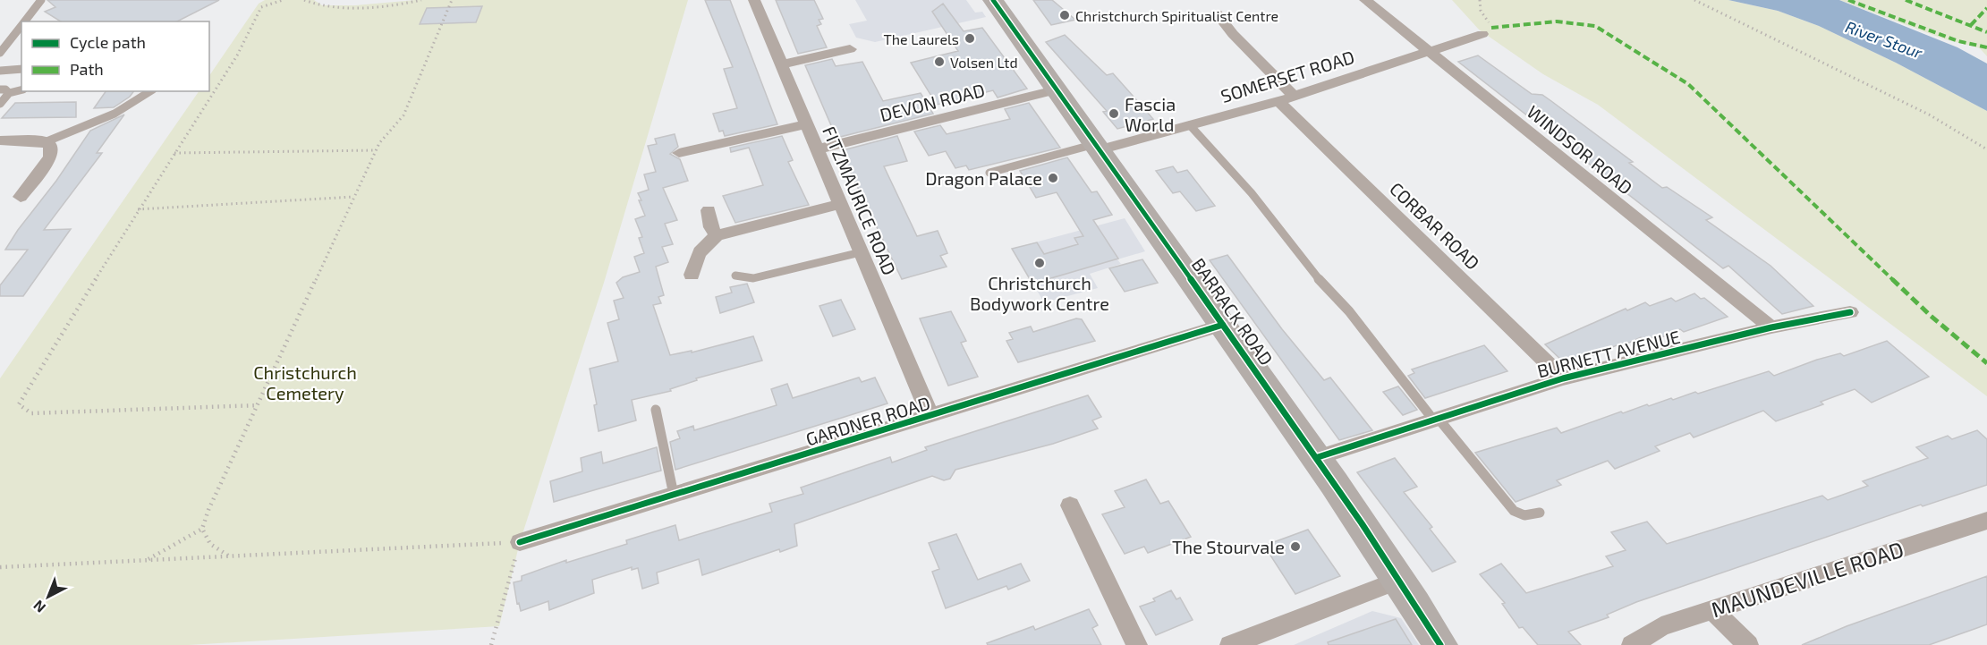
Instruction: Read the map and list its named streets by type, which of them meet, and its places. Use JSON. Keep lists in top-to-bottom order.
{
  "streets": {
    "main road": ["BARRACK ROAD"],
    "street": [
      "SOMERSET ROAD",
      "DEVON ROAD",
      "WINDSOR ROAD",
      "FITZMAURICE ROAD",
      "CORBAR ROAD",
      "BURNETT AVENUE",
      "GARDNER ROAD",
      "MAUNDEVILLE ROAD"
    ]
  },
  "crossings": [
    ["SOMERSET ROAD", "WINDSOR ROAD"],
    ["SOMERSET ROAD", "CORBAR ROAD"],
    ["SOMERSET ROAD", "BARRACK ROAD"],
    ["DEVON ROAD", "FITZMAURICE ROAD"],
    ["DEVON ROAD", "BARRACK ROAD"],
    ["WINDSOR ROAD", "BURNETT AVENUE"],
    ["FITZMAURICE ROAD", "GARDNER ROAD"],
    ["CORBAR ROAD", "BURNETT AVENUE"],
    ["BARRACK ROAD", "BURNETT AVENUE"],
    ["BARRACK ROAD", "GARDNER ROAD"]
  ],
  "water": ["River Stour"],
  "parks": ["Christchurch Cemetery"],
  "places": [
    "Christchurch Spiritualist Centre",
    "The Laurels",
    "Volsen Ltd",
    "Fascia World",
    "Dragon Palace",
    "Christchurch Bodywork Centre",
    "The Stourvale"
  ],
  "legend": ["Cycle path", "Path"],
  "north": "bottom left"
}
